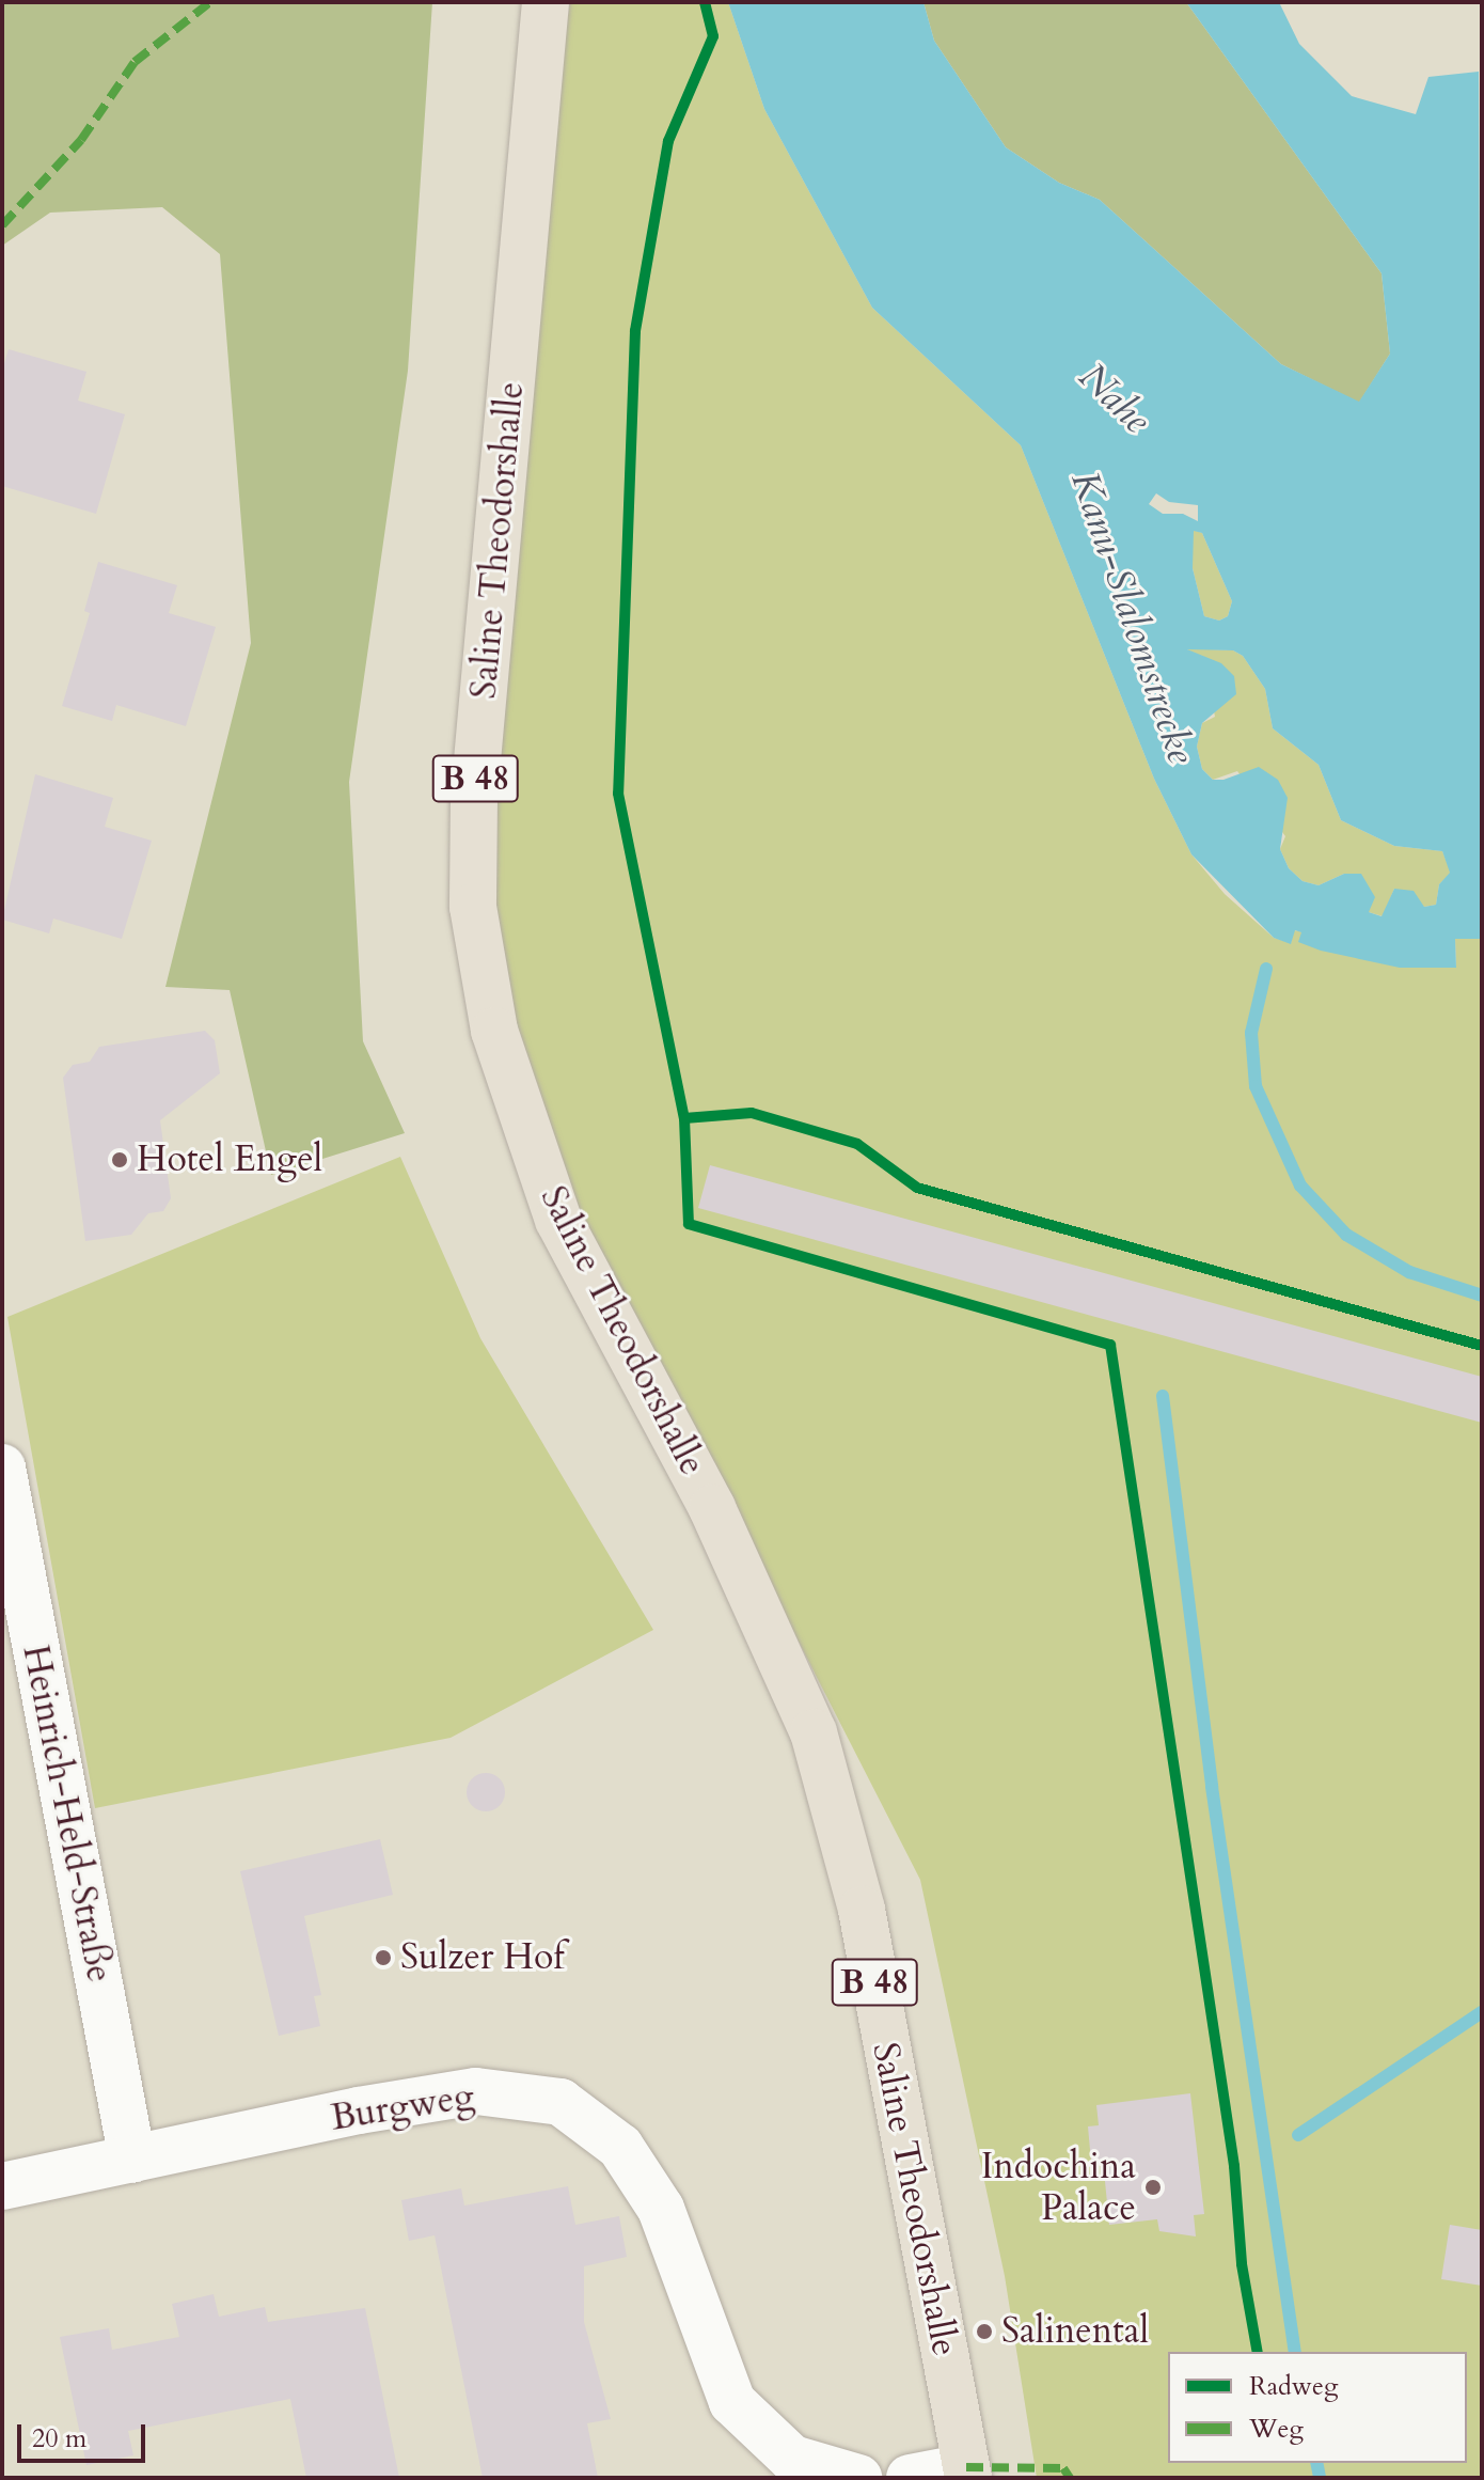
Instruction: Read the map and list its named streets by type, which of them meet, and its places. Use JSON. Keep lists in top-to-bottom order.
{
  "streets": {
    "main road": ["Saline Theodorshalle", "B 48"],
    "street": ["Heinrich-Held-Straße", "Burgweg"]
  },
  "crossings": [
    ["Heinrich-Held-Straße", "Burgweg"]
  ],
  "water": ["Nahe", "Kanu-Slalomstrecke"],
  "places": [
    "Hotel Engel",
    "Sulzer Hof",
    "Indochina Palace",
    "Salinental"
  ],
  "legend": ["Radweg", "Weg"],
  "scale_bar": "20 m"
}
